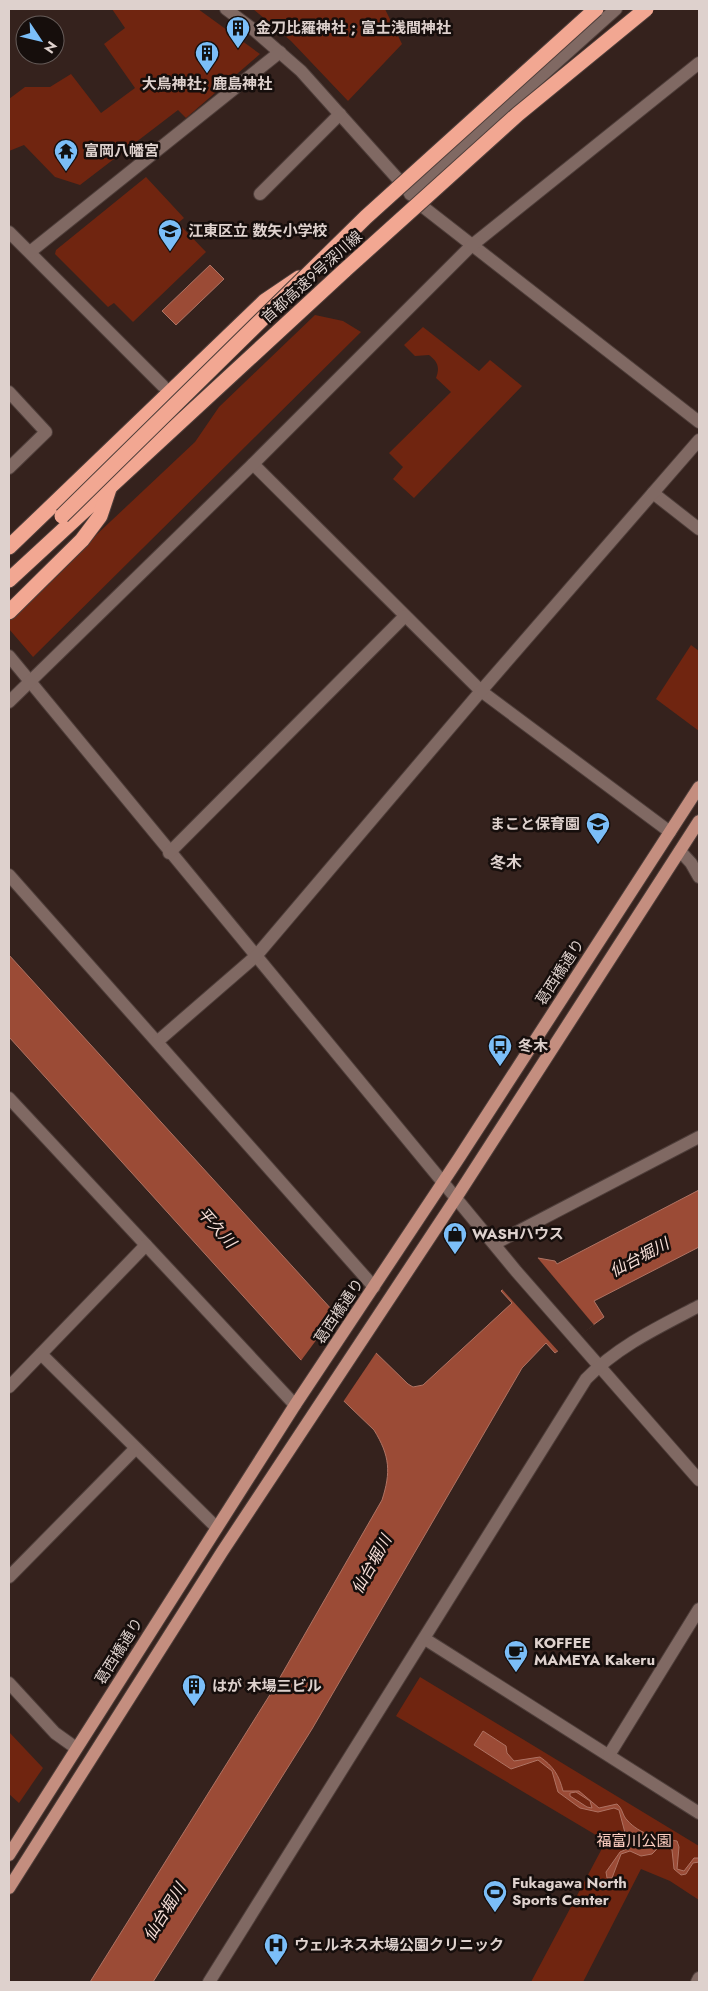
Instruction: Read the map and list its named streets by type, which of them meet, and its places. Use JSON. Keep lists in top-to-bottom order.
{
  "streets": {
    "highway": ["首都高速9号深川線"],
    "main road": ["葛西橋通り"]
  },
  "districts": ["冬木"],
  "water": ["平久川", "仙台堀川"],
  "parks": ["福富川公園"],
  "places": {
    "building": ["金刀比羅神社 ; 富士浅間神社", "大鳥神社; 鹿島神社", "はが 木場三ビル"],
    "temple": ["富岡八幡宮"],
    "school or university": ["江東区立 数矢小学校", "まこと保育園"],
    "bus stop": ["冬木"],
    "shop": ["WASHハウス"],
    "cafe": ["KOFFEE MAMEYA Kakeru"],
    "sports": ["Fukagawa North Sports Center"],
    "hospital": ["ウェルネス木場公園クリニック"]
  },
  "north": "bottom right"
}
